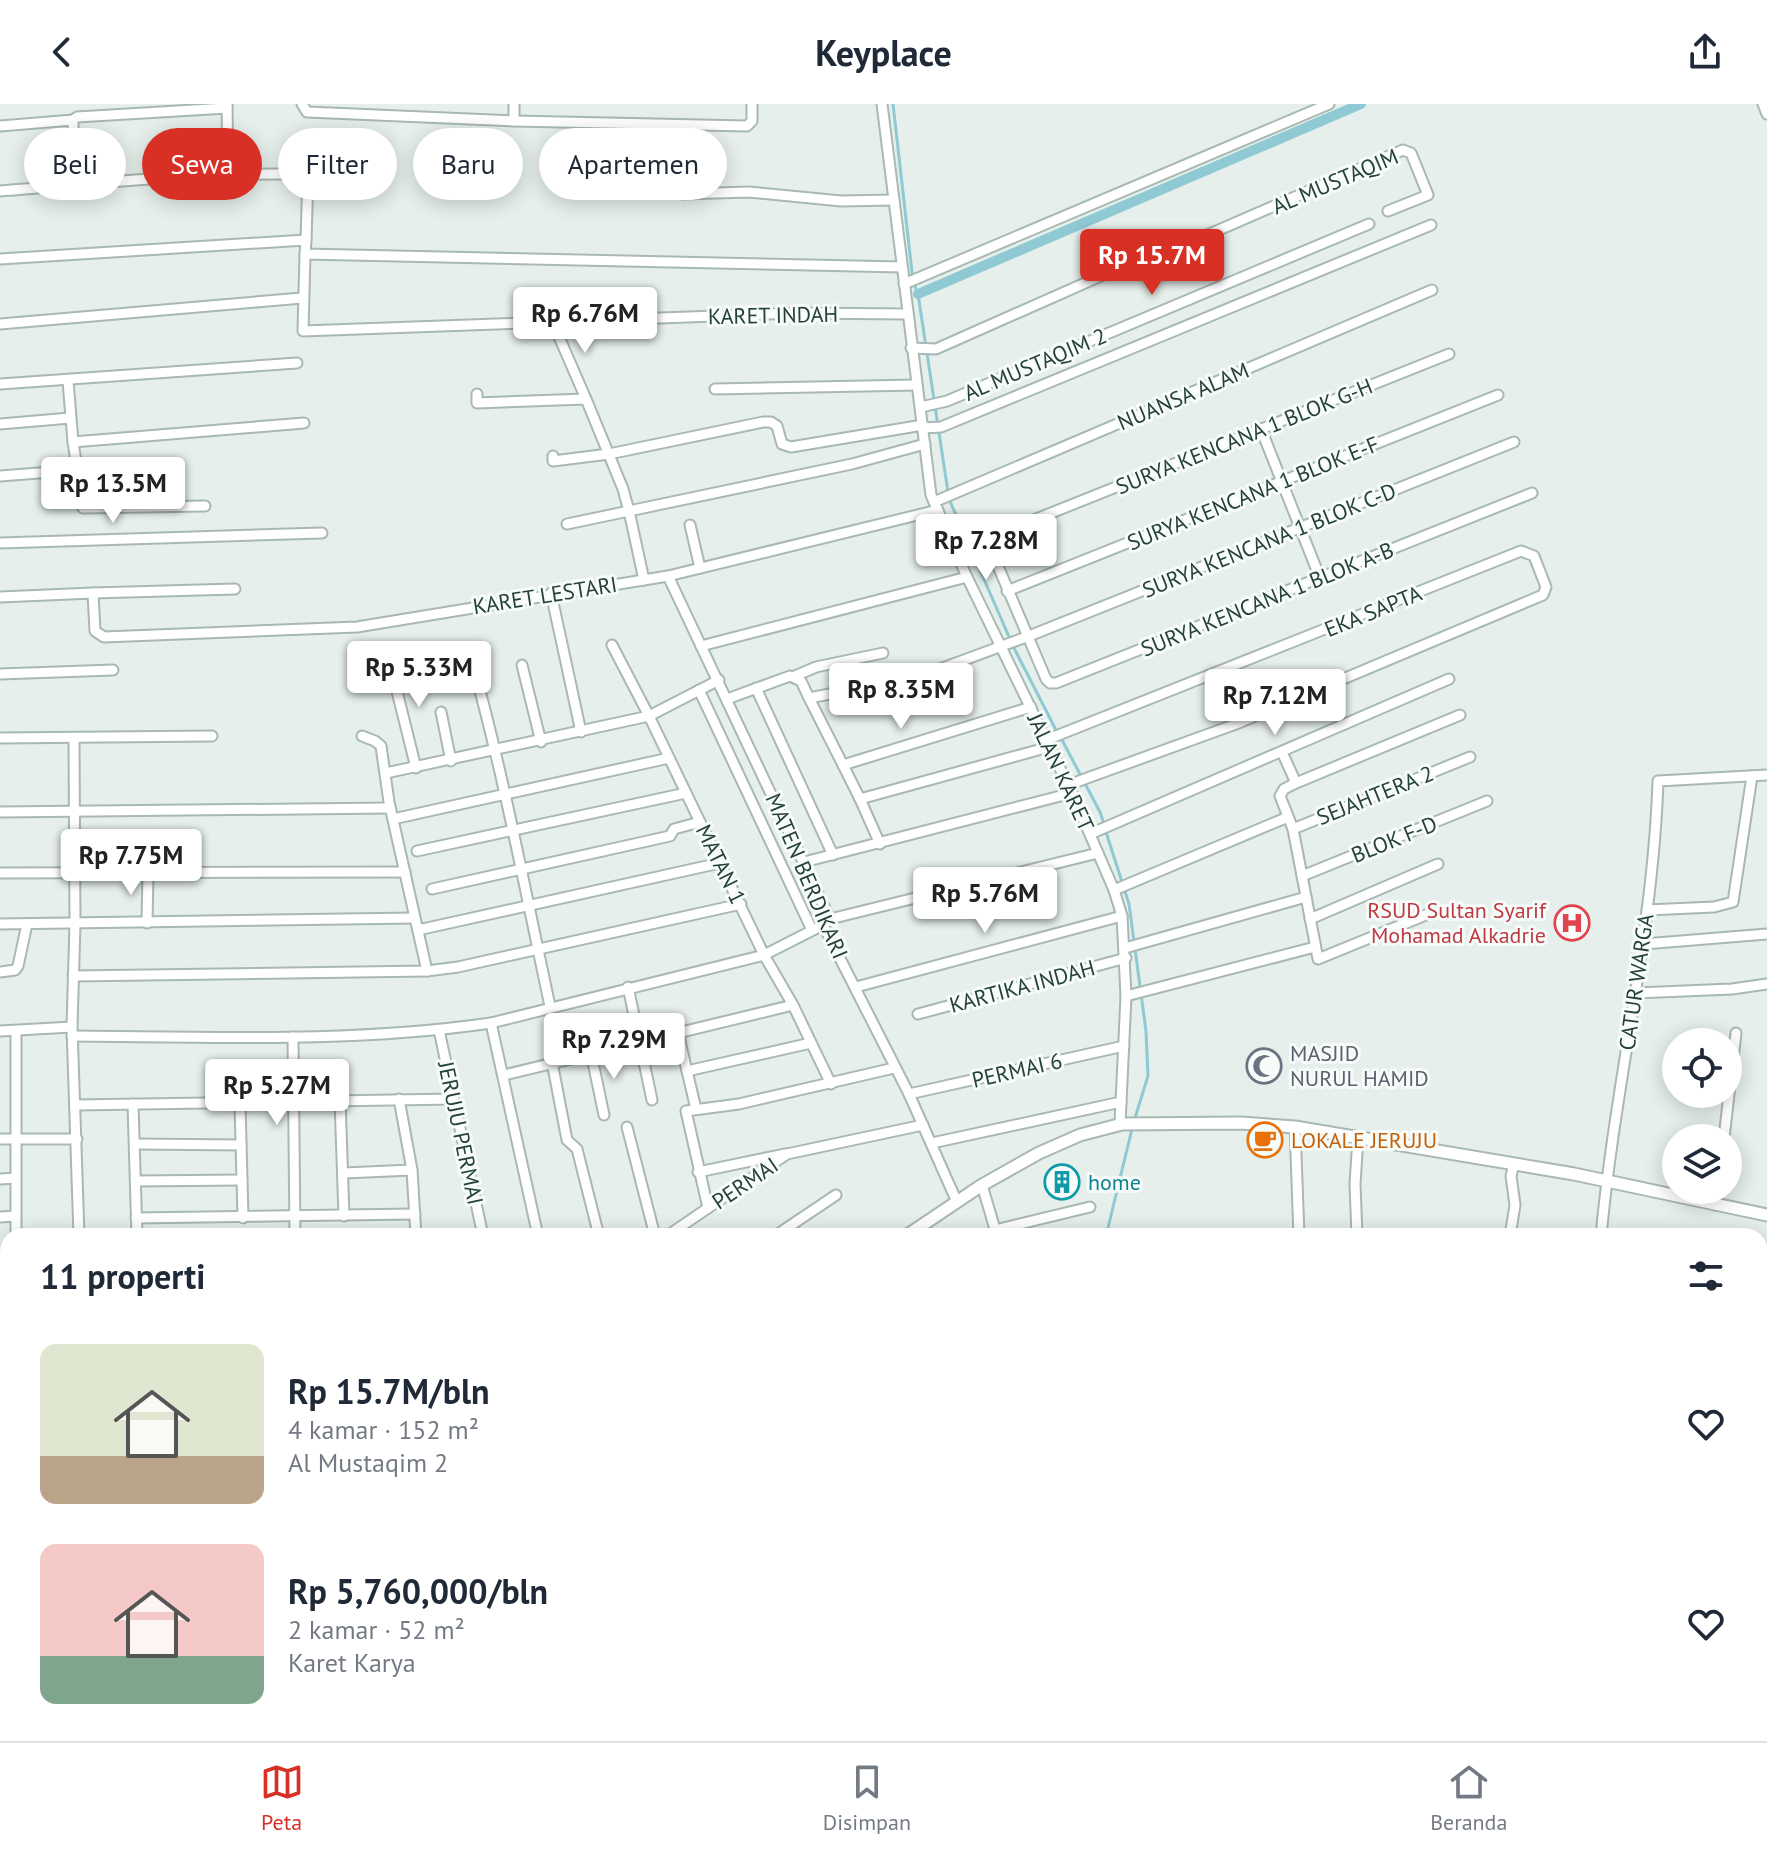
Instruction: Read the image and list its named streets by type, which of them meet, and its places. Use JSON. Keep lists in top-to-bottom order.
{
  "streets": {
    "street": [
      "AL MUSTAQIM",
      "KARET INDAH",
      "AL MUSTAQIM 2",
      "NUANSA ALAM",
      "SURYA KENCANA 1 BLOK G-H",
      "SURYA KENCANA 1 BLOK E-F",
      "SURYA KENCANA 1 BLOK C-D",
      "KARET LESTARI",
      "SURYA KENCANA 1 BLOK A-B",
      "EKA SAPTA",
      "JALAN KARET",
      "SEJAHTERA 2",
      "BLOK F-D",
      "MATAN 1",
      "MATEN BERDIKARI",
      "CATUR WARGA",
      "KARTIKA INDAH",
      "PERMAI 6",
      "JERUJU PERMAI",
      "PERMAI"
    ]
  },
  "crossings": [
    ["AL MUSTAQIM", "JALAN KARET"],
    ["KARET INDAH", "JALAN KARET"],
    ["AL MUSTAQIM 2", "JALAN KARET"],
    ["NUANSA ALAM", "KARET LESTARI"],
    ["NUANSA ALAM", "JALAN KARET"],
    ["SURYA KENCANA 1 BLOK G-H", "SURYA KENCANA 1 BLOK A-B"],
    ["SURYA KENCANA 1 BLOK E-F", "SURYA KENCANA 1 BLOK A-B"],
    ["SURYA KENCANA 1 BLOK C-D", "SURYA KENCANA 1 BLOK A-B"],
    ["SURYA KENCANA 1 BLOK C-D", "JALAN KARET"],
    ["KARET LESTARI", "JALAN KARET"],
    ["KARET LESTARI", "MATEN BERDIKARI"],
    ["EKA SAPTA", "JALAN KARET"],
    ["JALAN KARET", "SEJAHTERA 2"],
    ["JALAN KARET", "KARTIKA INDAH"],
    ["JALAN KARET", "PERMAI 6"],
    ["MATEN BERDIKARI", "PERMAI 6"],
    ["MATEN BERDIKARI", "PERMAI"]
  ],
  "places": {
    "hospital": ["RSUD Sultan Syarif Mohamad Alkadrie"],
    "mosque": ["MASJID NURUL HAMID"],
    "cafe": ["LOKALE JERUJU"],
    "building": ["home"]
  },
  "page": {
    "header": "Keyplace",
    "chip": [
      "Beli",
      "Sewa",
      "Filter",
      "Baru",
      "Apartemen"
    ],
    "price": [
      "Rp 15.7M",
      "Rp 6.76M",
      "Rp 13.5M",
      "Rp 7.28M",
      "Rp 5.33M",
      "Rp 8.35M",
      "Rp 7.12M",
      "Rp 7.75M",
      "Rp 5.76M",
      "Rp 7.29M",
      "Rp 5.27M"
    ],
    "heading": "11 properti",
    "list": [
      {
        "name": "Rp 15.7M/bln",
        "note": "4 kamar · 152 m² · Al Mustaqim 2"
      },
      {
        "name": "Rp 5,760,000/bln",
        "note": "2 kamar · 52 m² · Karet Karya"
      }
    ],
    "tabs": ["Peta", "Disimpan", "Beranda"]
  }
}
